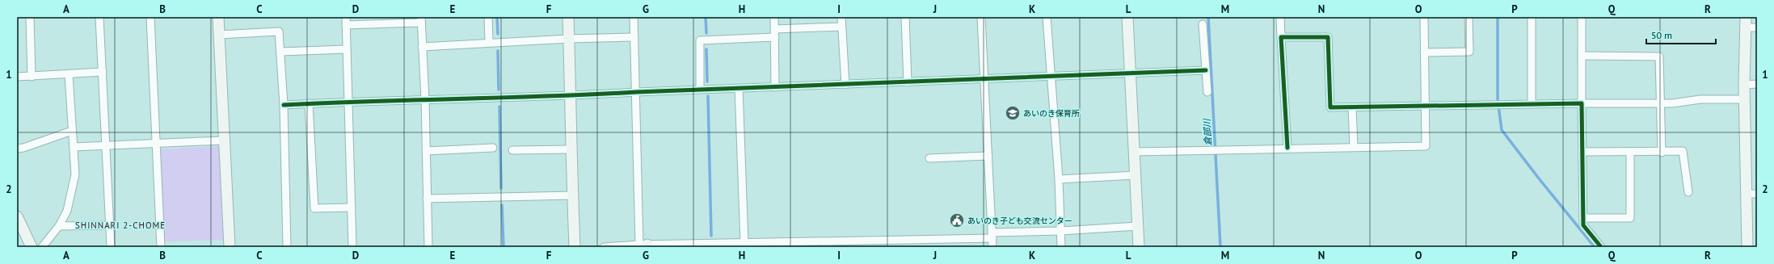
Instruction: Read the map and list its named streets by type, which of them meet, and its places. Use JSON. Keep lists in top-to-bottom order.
{
  "districts": ["SHINNARI 2-CHOME"],
  "water": ["倉部川"],
  "places": {
    "school or university": ["あいのき保育所"],
    "public building": ["あいのき子ども交流センター"]
  },
  "scale_bar": "50 m",
  "grid": {
    "columns": [
      "A",
      "B",
      "C",
      "D",
      "E",
      "F",
      "G",
      "H",
      "I",
      "J",
      "K",
      "L",
      "M",
      "N",
      "O",
      "P",
      "Q",
      "R"
    ],
    "rows": ["1", "2"]
  }
}
